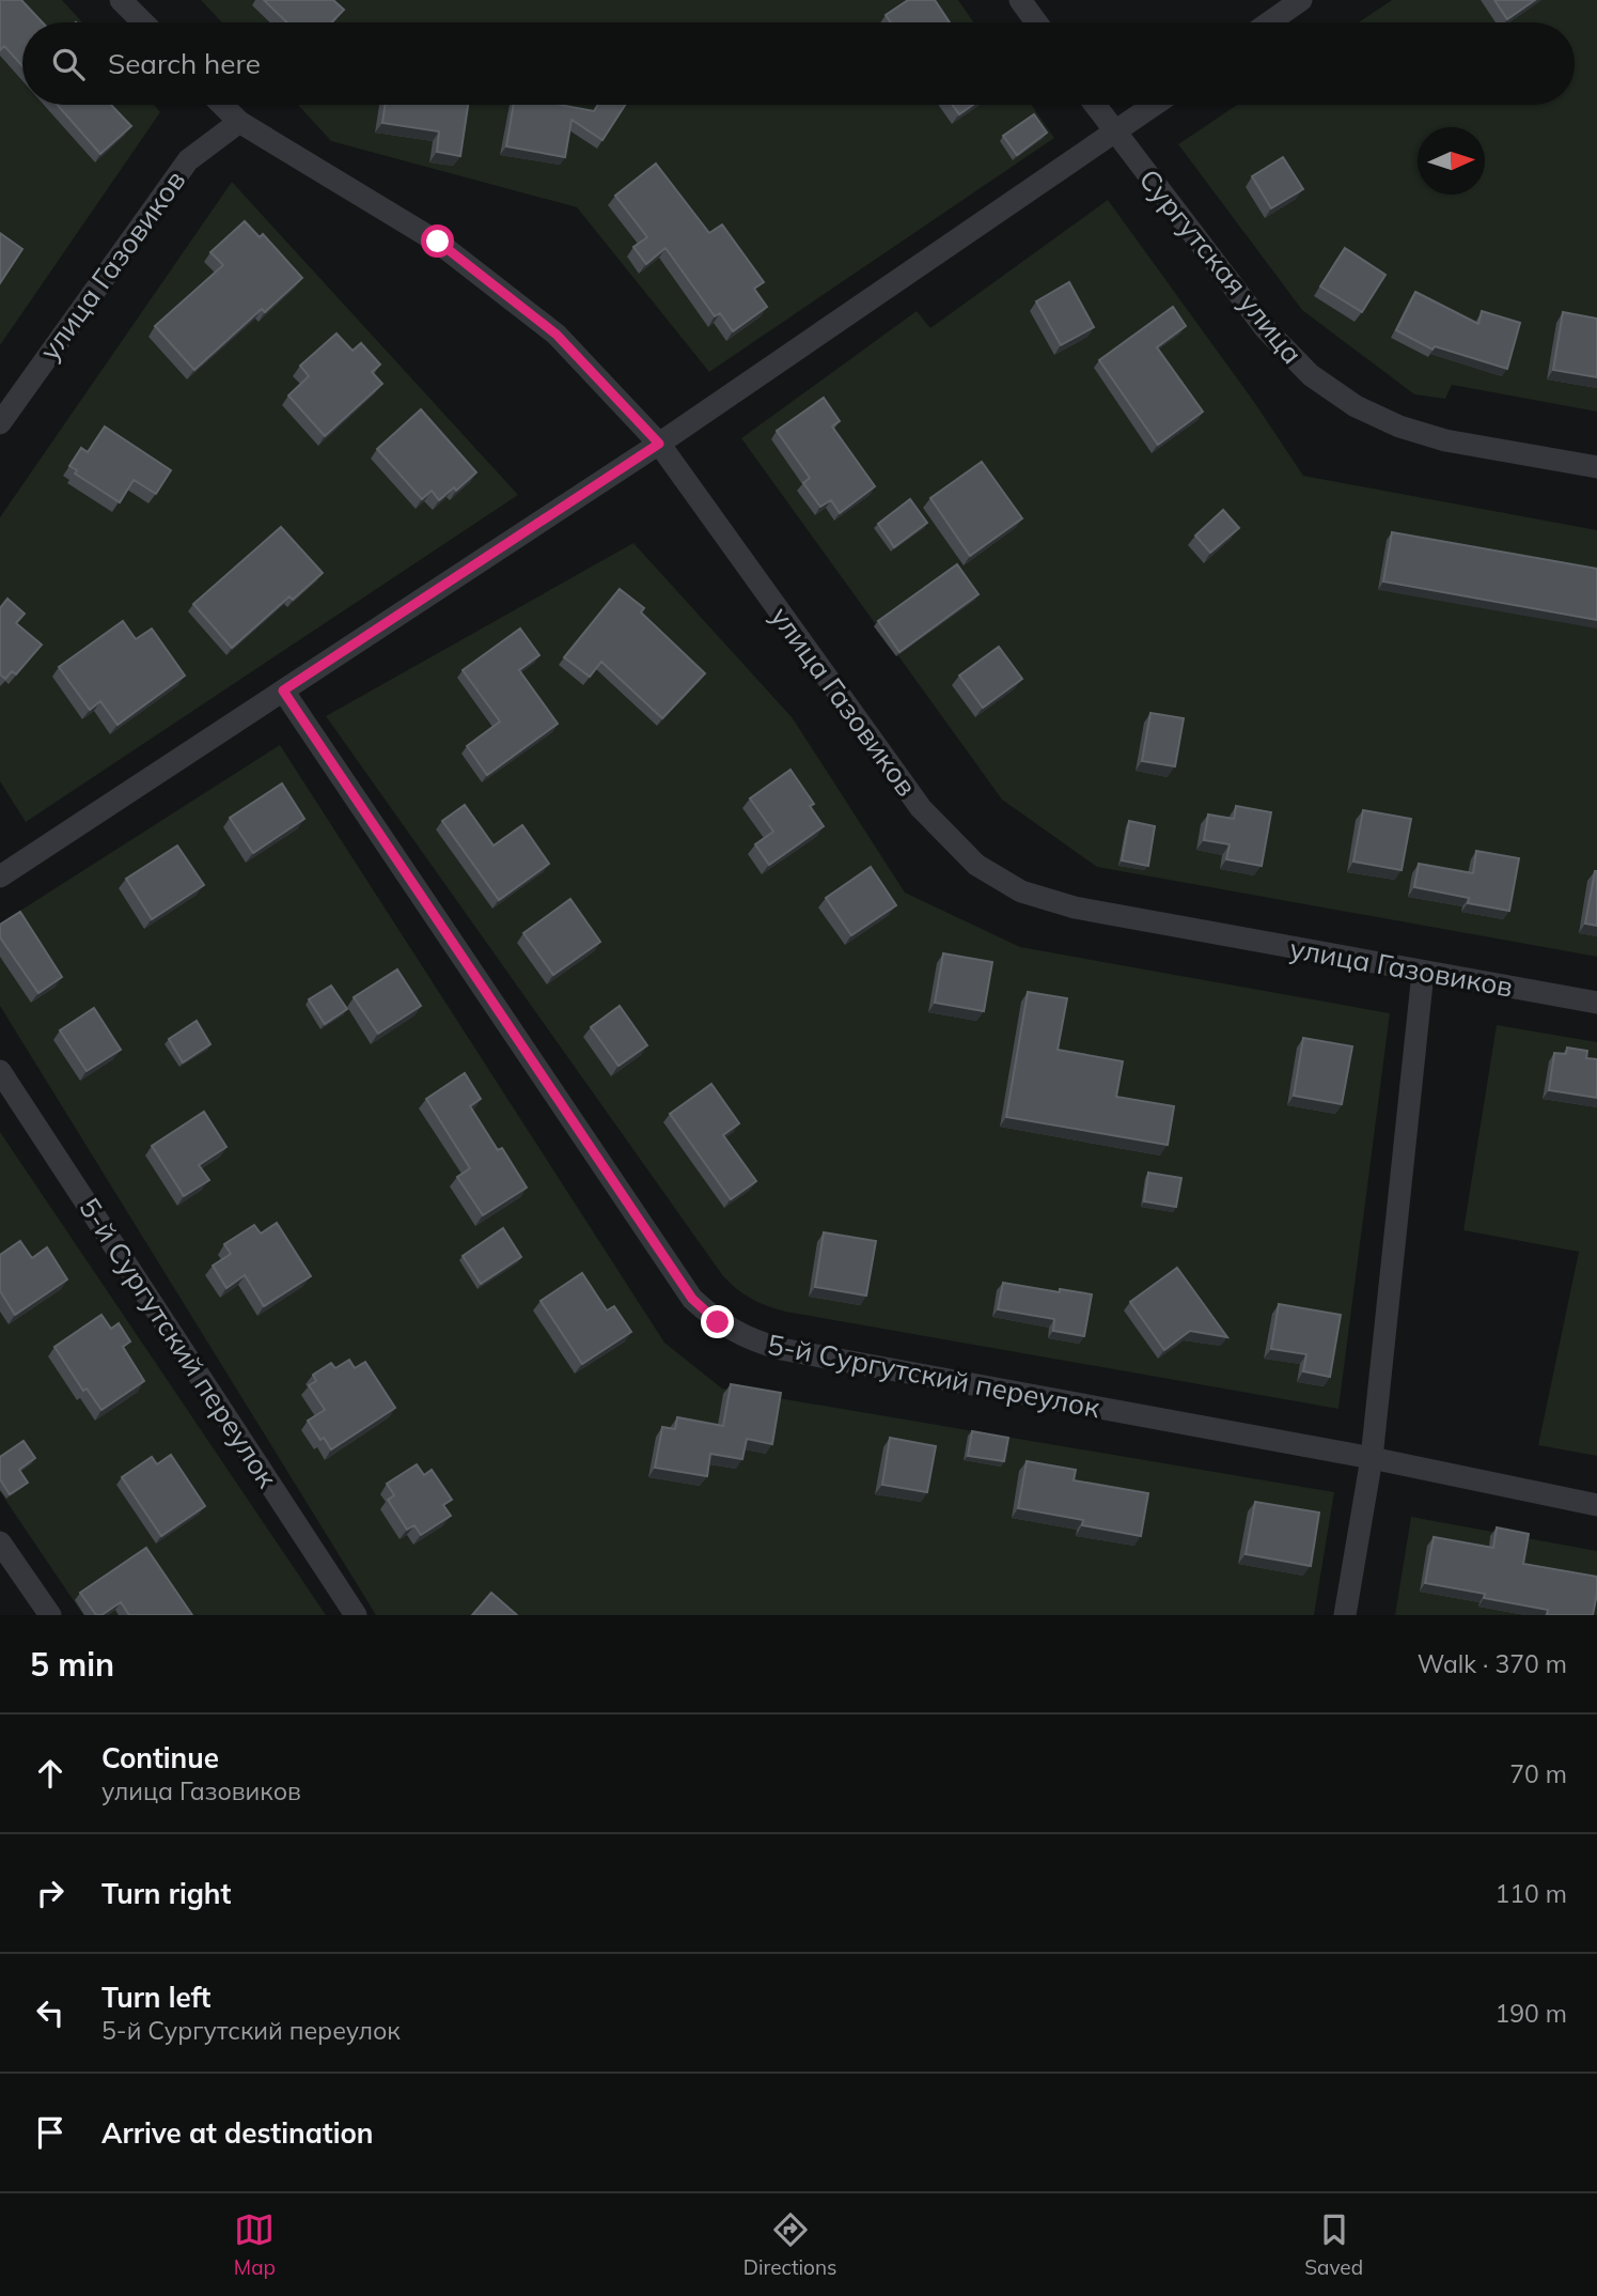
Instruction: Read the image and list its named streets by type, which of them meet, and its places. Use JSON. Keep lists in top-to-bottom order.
{
  "streets": {
    "street": ["улица Газовиков", "Сургутская улица", "5-й Сургутский переулок"]
  },
  "north": "right",
  "page": {
    "search": "Search here",
    "heading": ["5 min", "Walk · 370 m"],
    "list": [
      ["Continue", "улица Газовиков", "70 m"],
      ["Turn right", "110 m"],
      ["Turn left", "5-й Сургутский переулок", "190 m"],
      "Arrive at destination"
    ],
    "nav": ["Map", "Directions", "Saved"]
  }
}
